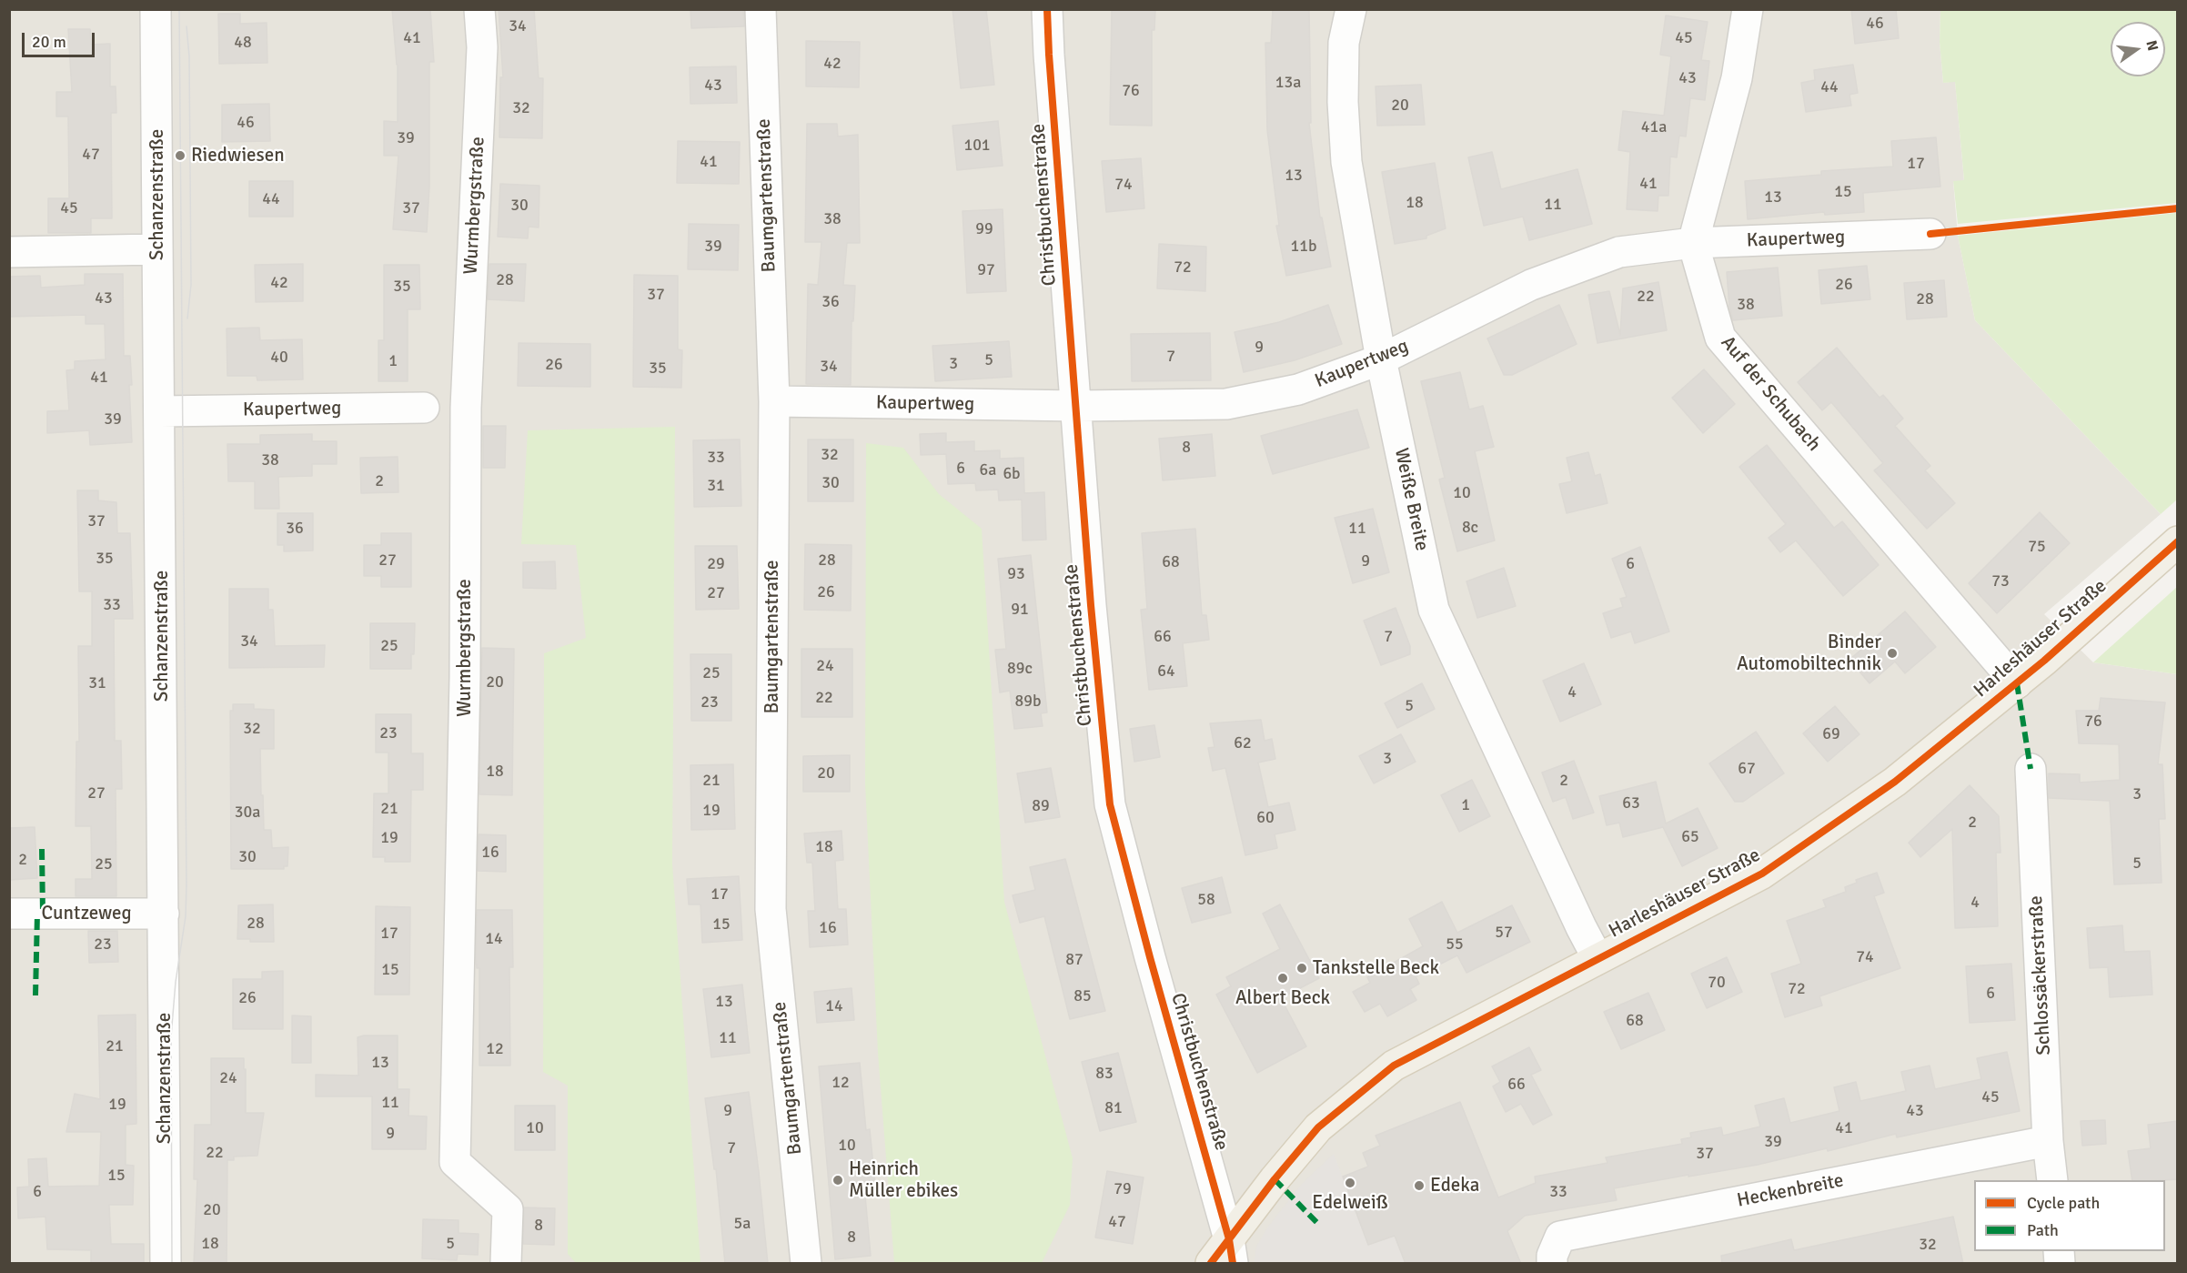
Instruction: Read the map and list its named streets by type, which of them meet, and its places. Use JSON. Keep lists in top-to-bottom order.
{
  "streets": {
    "main road": ["Harleshäuser Straße"],
    "street": [
      "Schanzenstraße",
      "Baumgartenstraße",
      "Christbuchenstraße",
      "Wurmbergstraße",
      "Kaupertweg",
      "Auf der Schubach",
      "Weiße Breite",
      "Cuntzeweg",
      "Schlossäckerstraße",
      "Heckenbreite"
    ]
  },
  "crossings": [
    ["Schanzenstraße", "Kaupertweg"],
    ["Schanzenstraße", "Cuntzeweg"],
    ["Baumgartenstraße", "Kaupertweg"],
    ["Christbuchenstraße", "Kaupertweg"],
    ["Christbuchenstraße", "Harleshäuser Straße"],
    ["Kaupertweg", "Auf der Schubach"],
    ["Kaupertweg", "Weiße Breite"],
    ["Auf der Schubach", "Harleshäuser Straße"],
    ["Weiße Breite", "Harleshäuser Straße"],
    ["Schlossäckerstraße", "Heckenbreite"]
  ],
  "places": [
    "Riedwiesen",
    "Binder Automobiltechnik",
    "Tankstelle Beck",
    "Albert Beck",
    "Heinrich Müller ebikes",
    "Edelweiß",
    "Edeka"
  ],
  "house_numbers": [
    "46",
    "34",
    "41",
    "45",
    "48",
    "42",
    "43",
    "13a",
    "43",
    "44",
    "76",
    "20",
    "32",
    "46",
    "41a",
    "39",
    "101",
    "47",
    "41",
    "17",
    "13",
    "41",
    "74",
    "15",
    "13",
    "44",
    "18",
    "11",
    "30",
    "45",
    "37",
    "38",
    "99",
    "39",
    "11b",
    "72",
    "97",
    "28",
    "42",
    "26",
    "35",
    "37",
    "22",
    "43",
    "28",
    "36",
    "38",
    "9",
    "7",
    "40",
    "5",
    "1",
    "3",
    "26",
    "34",
    "35",
    "41",
    "39",
    "8",
    "32",
    "33",
    "38",
    "6",
    "6a",
    "6b",
    "2",
    "30",
    "31",
    "10",
    "37",
    "8c",
    "36",
    "11",
    "75",
    "35",
    "27",
    "28",
    "9",
    "68",
    "29",
    "6",
    "93",
    "73",
    "26",
    "27",
    "33",
    "91",
    "66",
    "7",
    "34",
    "25",
    "24",
    "89c",
    "64",
    "25",
    "20",
    "31",
    "4",
    "22",
    "89b",
    "23",
    "5",
    "76",
    "32",
    "23",
    "69",
    "62",
    "3",
    "67",
    "18",
    "20",
    "21",
    "2",
    "27",
    "3",
    "63",
    "1",
    "89",
    "21",
    "19",
    "30a",
    "60",
    "2",
    "65",
    "19",
    "18",
    "16",
    "30",
    "2",
    "5",
    "25",
    "17",
    "58",
    "4",
    "28",
    "15",
    "16",
    "57",
    "17",
    "14",
    "23",
    "55",
    "74",
    "87",
    "15",
    "70",
    "72",
    "6",
    "85",
    "26",
    "13",
    "14",
    "68",
    "11",
    "21",
    "12",
    "13",
    "83",
    "24",
    "12",
    "66",
    "45",
    "11",
    "19",
    "81",
    "9",
    "43",
    "10",
    "41",
    "9",
    "39",
    "10",
    "7",
    "22",
    "37",
    "15",
    "79",
    "6",
    "33",
    "20",
    "47",
    "5a",
    "8",
    "8",
    "18",
    "5",
    "32"
  ],
  "legend": ["Cycle path", "Path"],
  "scale_bar": "20 m",
  "north": "right"
}
